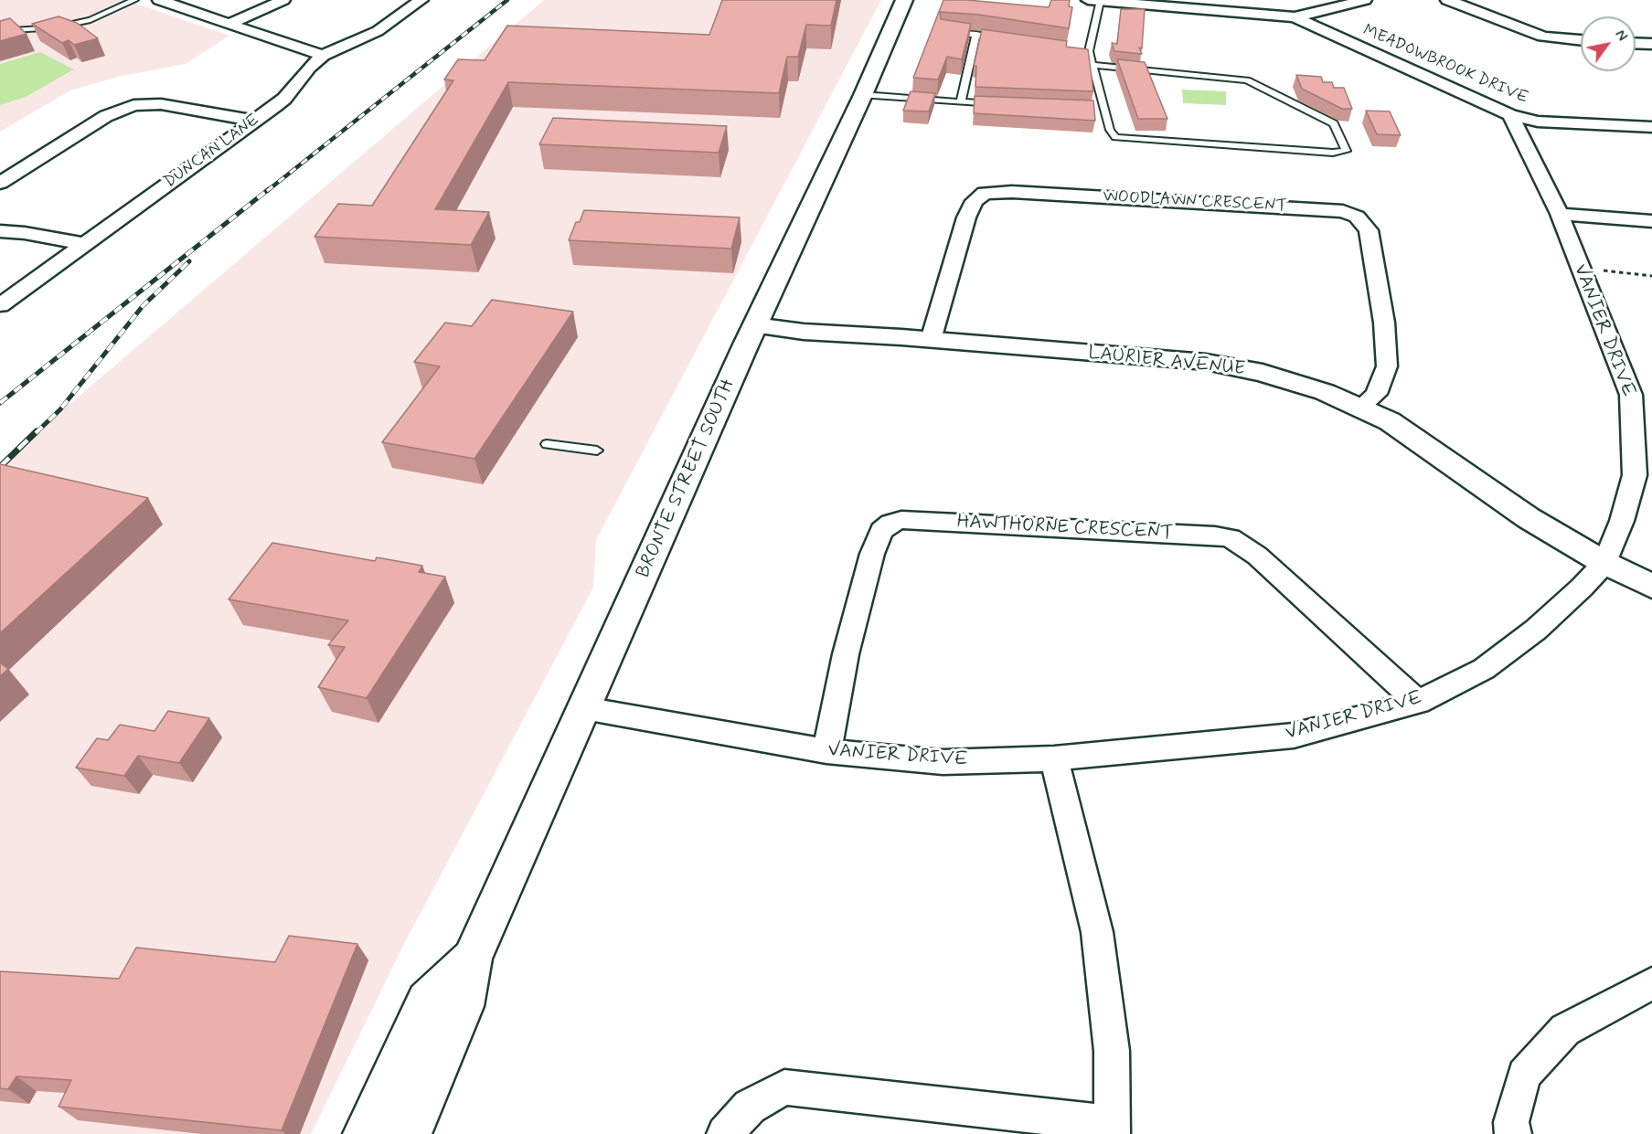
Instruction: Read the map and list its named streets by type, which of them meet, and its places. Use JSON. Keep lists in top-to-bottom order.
{
  "streets": {
    "main road": ["LAURIER AVENUE", "BRONTE STREET SOUTH"],
    "street": [
      "MEADOWBROOK DRIVE",
      "DUNCAN LANE",
      "WOODLAWN CRESCENT",
      "VANIER DRIVE",
      "HAWTHORNE CRESCENT"
    ]
  },
  "crossings": [
    ["MEADOWBROOK DRIVE", "VANIER DRIVE"],
    ["WOODLAWN CRESCENT", "LAURIER AVENUE"],
    ["VANIER DRIVE", "LAURIER AVENUE"],
    ["VANIER DRIVE", "BRONTE STREET SOUTH"],
    ["VANIER DRIVE", "HAWTHORNE CRESCENT"],
    ["LAURIER AVENUE", "BRONTE STREET SOUTH"]
  ],
  "north": "top right"
}
